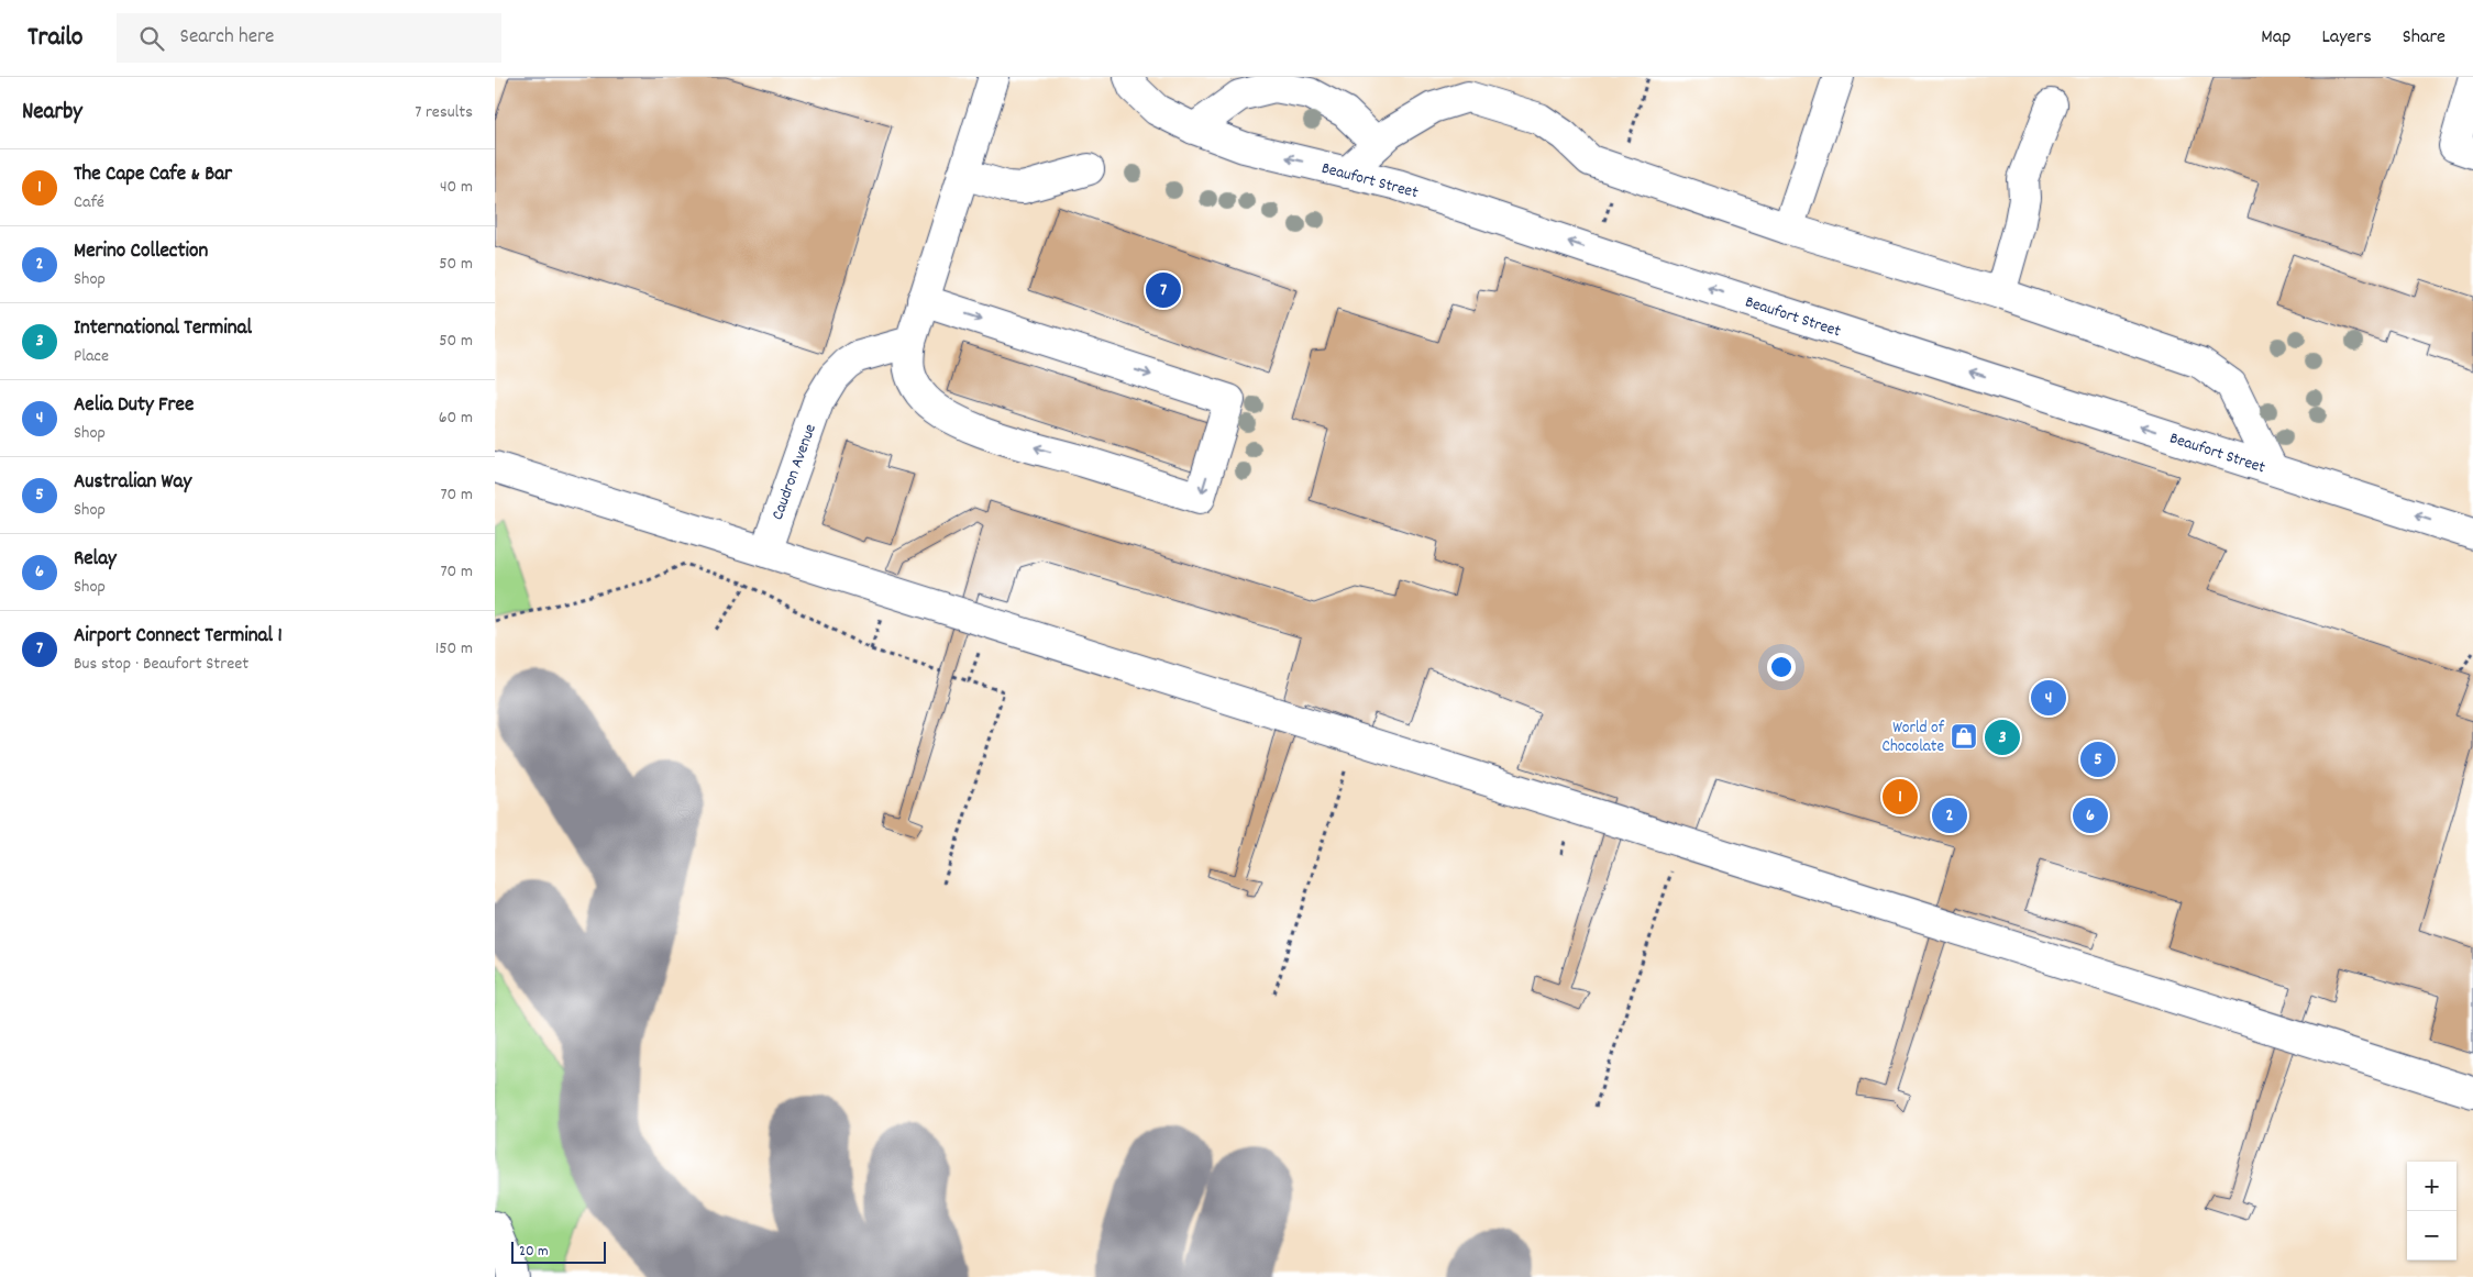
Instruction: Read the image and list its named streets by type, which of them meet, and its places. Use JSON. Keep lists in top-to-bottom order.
{
  "streets": {
    "street": ["Beaufort Street", "Caudron Avenue"]
  },
  "places": {
    "shop": ["World of Chocolate"]
  },
  "scale_bar": "20 m",
  "page": {
    "header": "Trailo",
    "search": "Search here",
    "nav": ["Map", "Layers", "Share"],
    "heading": ["Nearby", "7 results"],
    "list": [
      {
        "mark": "1",
        "name": "The Cape Cafe & Bar",
        "note": "Café",
        "value": "40 m"
      },
      {
        "mark": "2",
        "name": "Merino Collection",
        "note": "Shop",
        "value": "50 m"
      },
      {
        "mark": "3",
        "name": "International Terminal",
        "note": "Place",
        "value": "50 m"
      },
      {
        "mark": "4",
        "name": "Aelia Duty Free",
        "note": "Shop",
        "value": "60 m"
      },
      {
        "mark": "5",
        "name": "Australian Way",
        "note": "Shop",
        "value": "70 m"
      },
      {
        "mark": "6",
        "name": "Relay",
        "note": "Shop",
        "value": "70 m"
      },
      {
        "mark": "7",
        "name": "Airport Connect Terminal 1",
        "note": "Bus stop · Beaufort Street",
        "value": "150 m"
      }
    ],
    "pins": [
      "7",
      "4",
      "3",
      "5",
      "1",
      "2",
      "6"
    ],
    "map_buttons": ["+", "−"],
    "scale": "20 m"
  }
}
